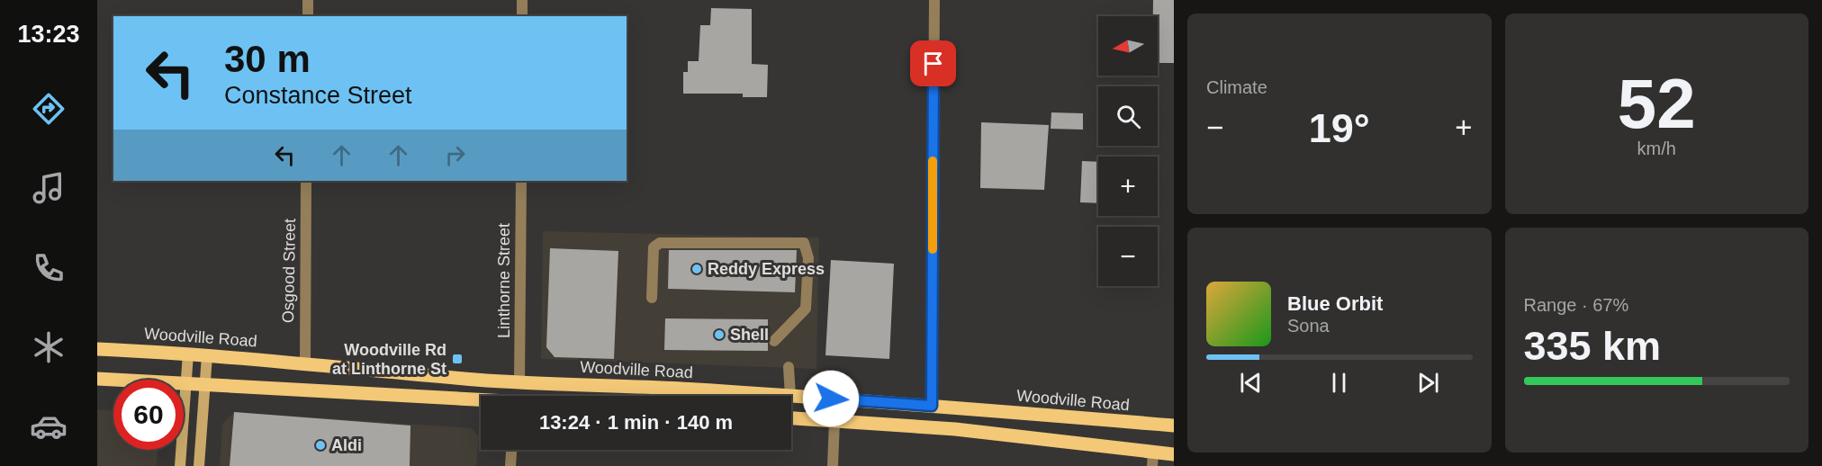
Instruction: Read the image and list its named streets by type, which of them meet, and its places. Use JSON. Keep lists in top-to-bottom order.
{
  "streets": {
    "main road": ["Woodville Road"],
    "street": ["Osgood Street", "Linthorne Street"]
  },
  "crossings": [
    ["Osgood Street", "Woodville Road"],
    ["Linthorne Street", "Woodville Road"]
  ],
  "places": {
    "other": ["Reddy Express", "Shell", "Aldi"],
    "transit": ["Woodville Rd at Linthorne St"]
  },
  "north": "left",
  "page": {
    "tabs": "13:23",
    "tile": [
      "Climate",
      ["52", "km/h"],
      ["Range · 67%", "335 km"]
    ],
    "map_buttons": ["+", "−"],
    "turn": ["30 m", "Constance Street"],
    "heat": ["−", "19°", "+"],
    "song": ["Blue Orbit", "Sona"],
    "limit": "60",
    "trip": "13:24 · 1 min · 140 m"
  }
}
